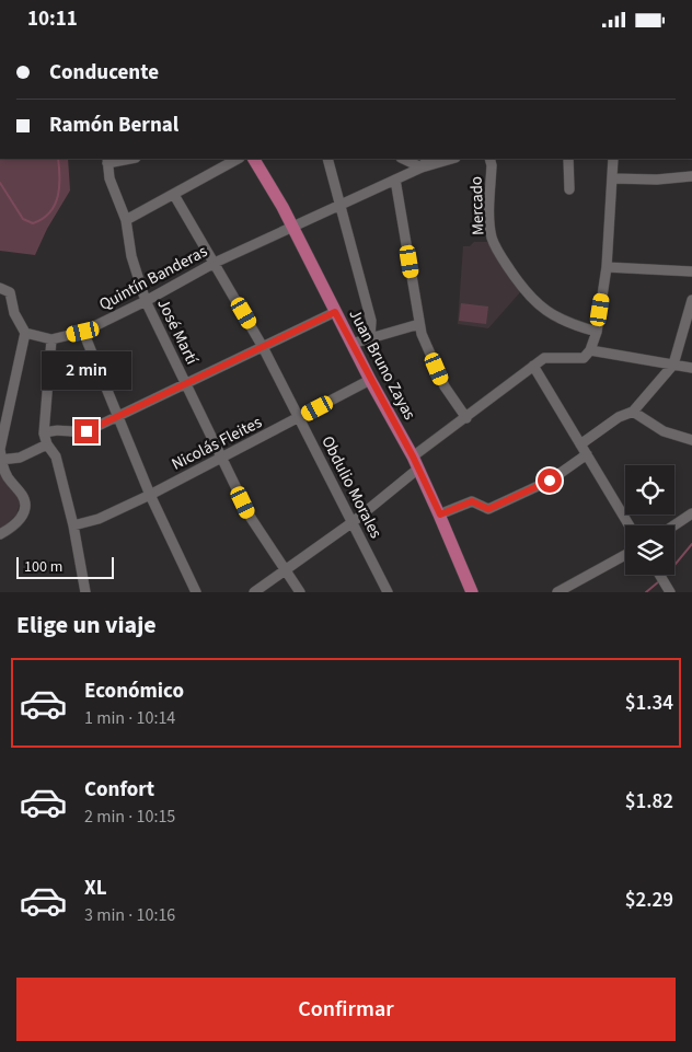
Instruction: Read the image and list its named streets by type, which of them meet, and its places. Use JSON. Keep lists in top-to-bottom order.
{
  "streets": {
    "main road": ["Juan Bruno Zayas"],
    "street": [
      "Mercado",
      "Quintín Banderas",
      "José Martí",
      "Nicolás Fleites",
      "Obdulio Morales"
    ]
  },
  "crossings": [
    ["Quintín Banderas", "José Martí"],
    ["Quintín Banderas", "Juan Bruno Zayas"],
    ["Quintín Banderas", "Obdulio Morales"],
    ["José Martí", "Nicolás Fleites"],
    ["Juan Bruno Zayas", "Nicolás Fleites"],
    ["Nicolás Fleites", "Obdulio Morales"]
  ],
  "scale_bar": "100 m",
  "page": {
    "status": "10:11",
    "banner": ["Conducente", "Ramón Bernal"],
    "bubble": "2 min",
    "scale": "100 m",
    "heading": "Elige un viaje",
    "list": [
      {
        "name": "Económico",
        "note": "1 min · 10:14",
        "value": "$1.34"
      },
      {
        "name": "Confort",
        "note": "2 min · 10:15",
        "value": "$1.82"
      },
      {
        "name": "XL",
        "note": "3 min · 10:16",
        "value": "$2.29"
      }
    ],
    "buttons": "Confirmar"
  }
}
